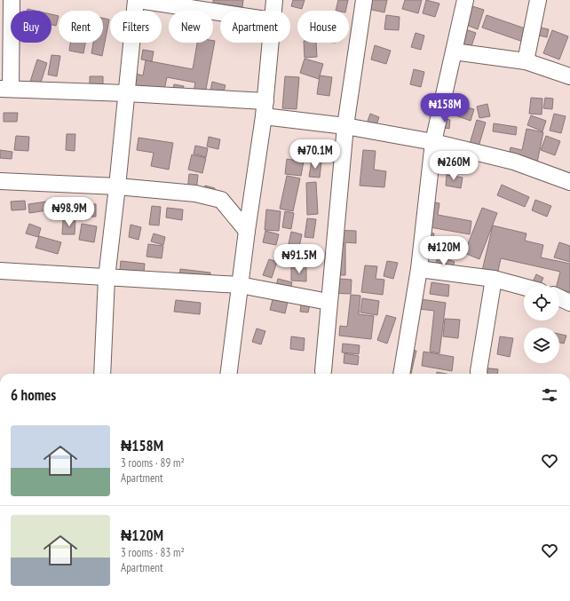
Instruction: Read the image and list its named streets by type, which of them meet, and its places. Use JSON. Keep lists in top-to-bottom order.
{
  "page": {
    "chip": [
      "Buy",
      "Rent",
      "Filters",
      "New",
      "Apartment",
      "House"
    ],
    "price": [
      "₦158M",
      "₦70.1M",
      "₦260M",
      "₦98.9M",
      "₦120M",
      "₦91.5M"
    ],
    "heading": "6 homes",
    "list": [
      {
        "name": "₦158M",
        "note": "3 rooms · 89 m² · Apartment"
      },
      {
        "name": "₦120M",
        "note": "3 rooms · 83 m² · Apartment"
      }
    ]
  }
}
